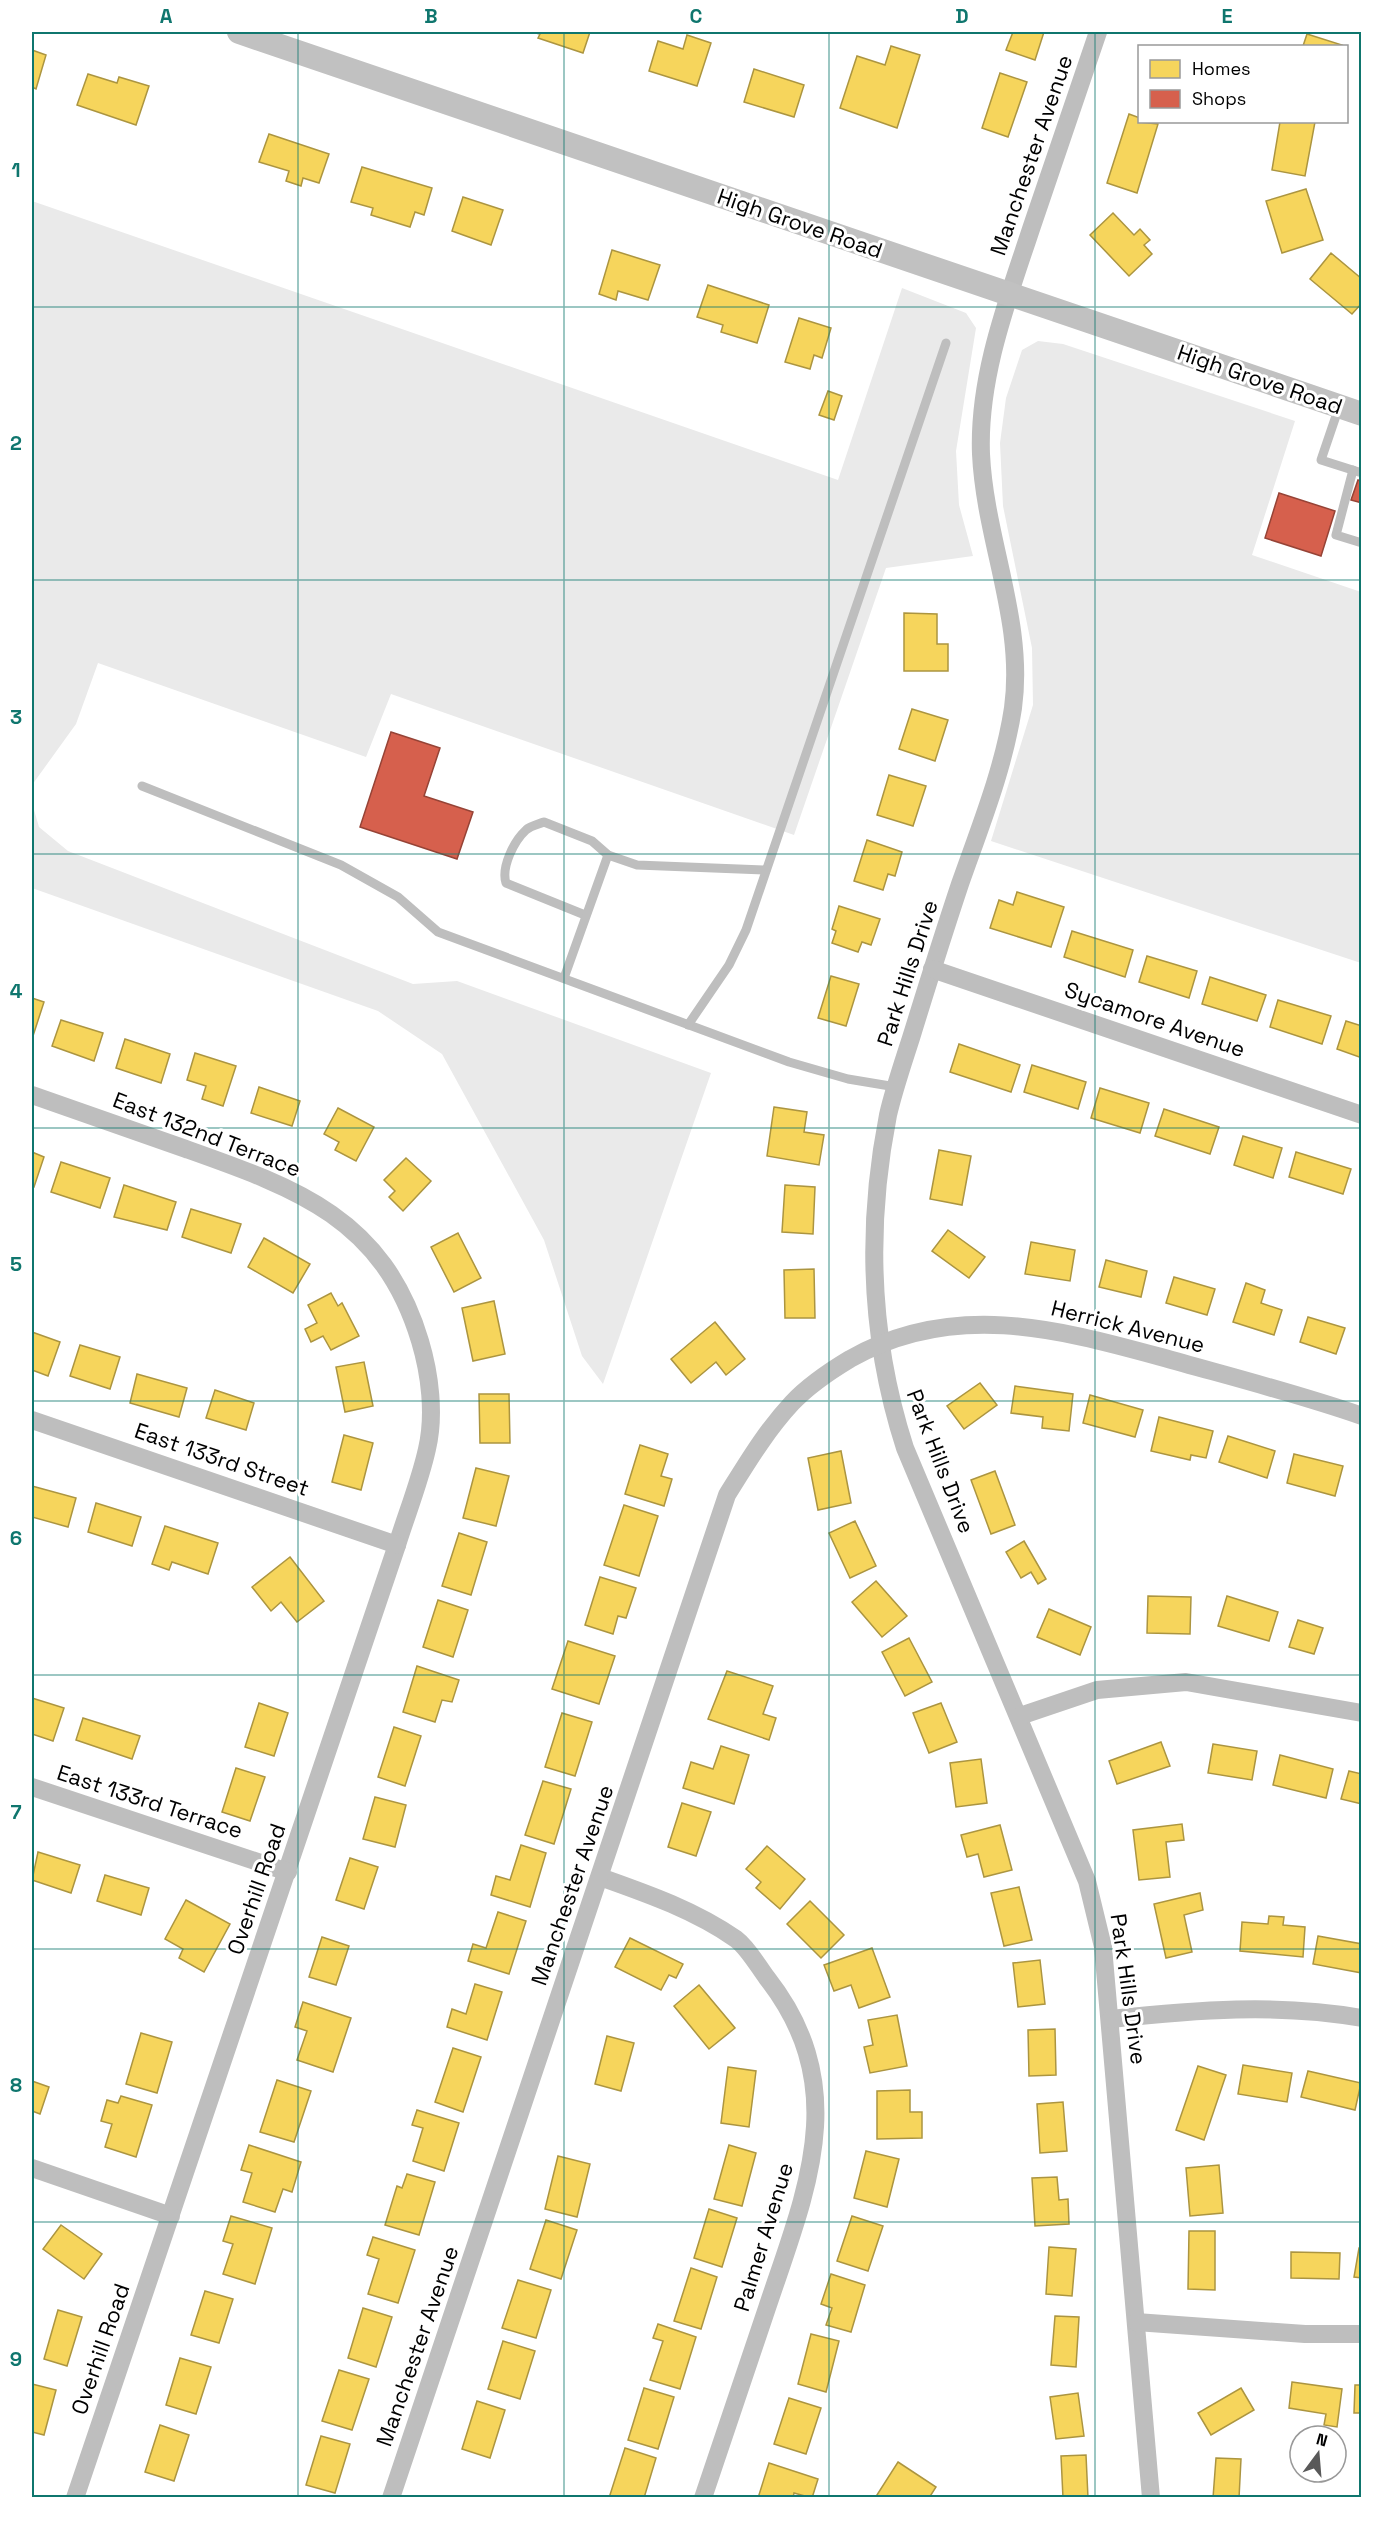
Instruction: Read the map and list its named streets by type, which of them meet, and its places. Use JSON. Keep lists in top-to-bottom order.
{
  "streets": {
    "main road": ["High Grove Road"],
    "street": [
      "Manchester Avenue",
      "Park Hills Drive",
      "Sycamore Avenue",
      "East 132nd Terrace",
      "Herrick Avenue",
      "East 133rd Street",
      "East 133rd Terrace",
      "Overhill Road",
      "Palmer Avenue"
    ]
  },
  "crossings": [
    ["Manchester Avenue", "High Grove Road"],
    ["Manchester Avenue", "Park Hills Drive"],
    ["Manchester Avenue", "Herrick Avenue"],
    ["Manchester Avenue", "Palmer Avenue"],
    ["High Grove Road", "Park Hills Drive"],
    ["Park Hills Drive", "Sycamore Avenue"],
    ["Park Hills Drive", "Herrick Avenue"],
    ["East 132nd Terrace", "Overhill Road"],
    ["East 133rd Street", "Overhill Road"],
    ["East 133rd Terrace", "Overhill Road"]
  ],
  "legend": ["Homes", "Shops"],
  "north": "top",
  "grid": {
    "columns": [
      "A",
      "B",
      "C",
      "D",
      "E"
    ],
    "rows": [
      "1",
      "2",
      "3",
      "4",
      "5",
      "6",
      "7",
      "8",
      "9"
    ]
  }
}
